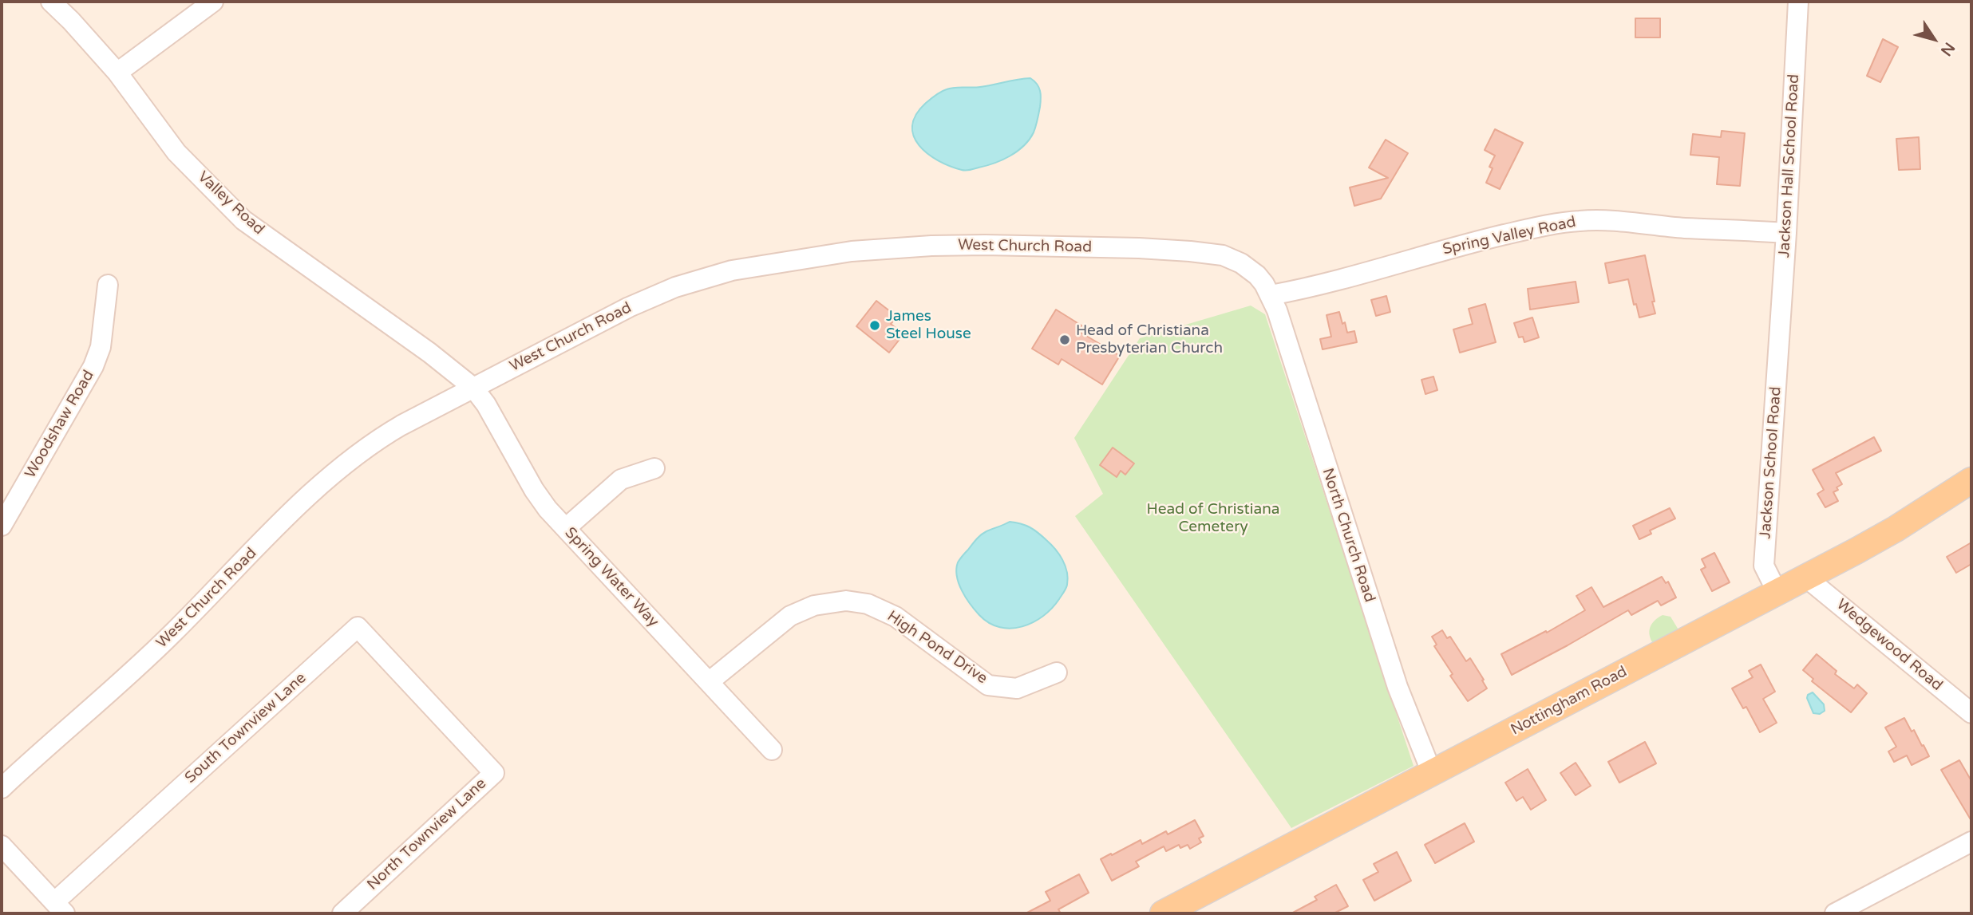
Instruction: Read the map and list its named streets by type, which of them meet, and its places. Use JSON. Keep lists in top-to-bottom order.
{
  "streets": {
    "main road": ["Nottingham Road"],
    "street": [
      "Jackson Hall School Road",
      "Valley Road",
      "Spring Valley Road",
      "West Church Road",
      "Woodshaw Road",
      "Jackson School Road",
      "North Church Road",
      "Spring Water Way",
      "Wedgewood Road",
      "High Pond Drive",
      "South Townview Lane",
      "North Townview Lane"
    ]
  },
  "crossings": [
    ["Jackson Hall School Road", "Spring Valley Road"],
    ["Jackson Hall School Road", "Jackson School Road"],
    ["Valley Road", "West Church Road"],
    ["Valley Road", "Spring Water Way"],
    ["Spring Valley Road", "West Church Road"],
    ["Spring Valley Road", "North Church Road"],
    ["West Church Road", "North Church Road"],
    ["West Church Road", "Spring Water Way"],
    ["Jackson School Road", "Nottingham Road"],
    ["North Church Road", "Nottingham Road"],
    ["Spring Water Way", "High Pond Drive"],
    ["Wedgewood Road", "Nottingham Road"],
    ["South Townview Lane", "North Townview Lane"]
  ],
  "parks": ["Head of Christiana Cemetery"],
  "places": ["James Steel House", "Head of Christiana Presbyterian Church"],
  "north": "bottom right"
}
